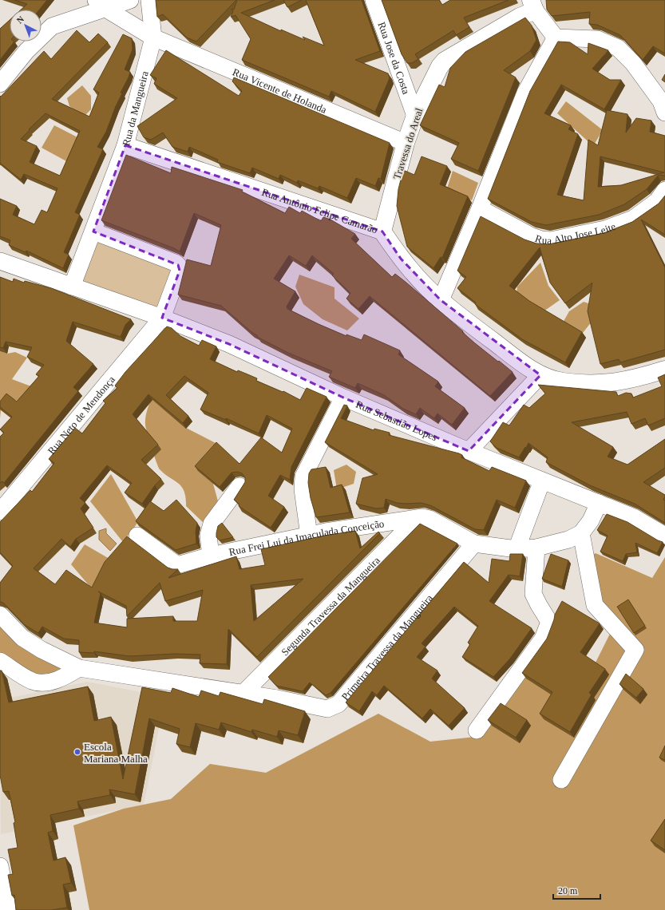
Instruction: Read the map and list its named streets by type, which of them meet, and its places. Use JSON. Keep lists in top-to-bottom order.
{
  "streets": {
    "main road": ["Travessa do Areal", "Rua Antônio Felipe Camarão"],
    "street": [
      "Rua Jose da Costa",
      "Rua Vicente de Holanda",
      "Rua da Mangueira",
      "Rua Alto Jose Leite",
      "Rua Neto de Mendonça",
      "Rua Sebastião Lopes",
      "Rua Frei Lui da Imaculada Conceição",
      "Segunda Travessa da Mangueira",
      "Primeira Travessa da Mangueira"
    ]
  },
  "crossings": [
    ["Rua Jose da Costa", "Travessa do Areal"],
    ["Rua Vicente de Holanda", "Rua da Mangueira"],
    ["Rua Vicente de Holanda", "Travessa do Areal"],
    ["Rua da Mangueira", "Rua Antônio Felipe Camarão"],
    ["Travessa do Areal", "Rua Antônio Felipe Camarão"],
    ["Rua Neto de Mendonça", "Rua Sebastião Lopes"],
    ["Rua Frei Lui da Imaculada Conceição", "Segunda Travessa da Mangueira"],
    ["Rua Frei Lui da Imaculada Conceição", "Primeira Travessa da Mangueira"],
    ["Segunda Travessa da Mangueira", "Primeira Travessa da Mangueira"]
  ],
  "places": ["Escola Mariana Malha"],
  "scale_bar": "20 m",
  "north": "top left"
}
